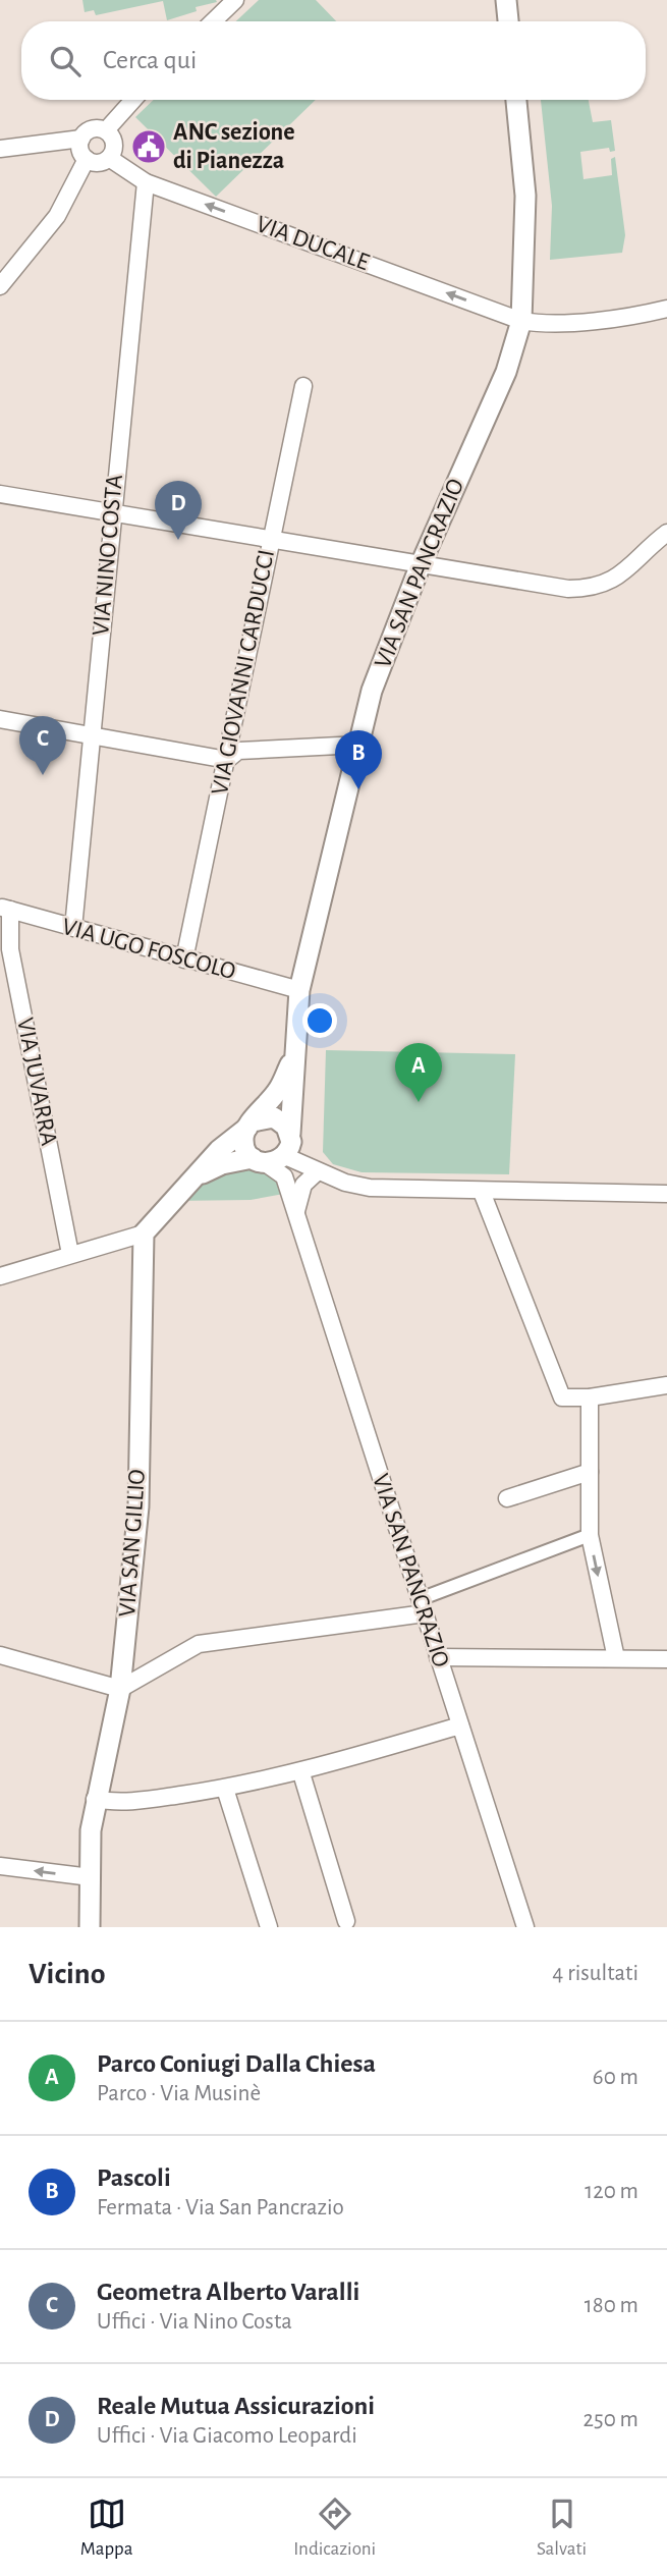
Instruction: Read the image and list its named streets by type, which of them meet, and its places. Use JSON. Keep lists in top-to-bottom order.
{
  "streets": {
    "street": [
      "VIA DUCALE",
      "VIA NINO COSTA",
      "VIA SAN PANCRAZIO",
      "VIA GIOVANNI CARDUCCI",
      "VIA UGO FOSCOLO",
      "VIA JUVARRA",
      "VIA SAN GILLIO"
    ]
  },
  "crossings": [
    ["VIA DUCALE", "VIA NINO COSTA"],
    ["VIA DUCALE", "VIA SAN PANCRAZIO"],
    ["VIA NINO COSTA", "VIA UGO FOSCOLO"],
    ["VIA SAN PANCRAZIO", "VIA UGO FOSCOLO"],
    ["VIA GIOVANNI CARDUCCI", "VIA UGO FOSCOLO"],
    ["VIA UGO FOSCOLO", "VIA JUVARRA"]
  ],
  "one_way": ["VIA DUCALE"],
  "places": {
    "public building": ["ANC sezione di Pianezza"]
  },
  "page": {
    "search": "Cerca qui",
    "pins": [
      "D",
      "C",
      "B",
      "A"
    ],
    "heading": ["Vicino", "4 risultati"],
    "list": [
      {
        "mark": "A",
        "name": "Parco Coniugi Dalla Chiesa",
        "note": "Parco · Via Musinè",
        "value": "60 m"
      },
      {
        "mark": "B",
        "name": "Pascoli",
        "note": "Fermata · Via San Pancrazio",
        "value": "120 m"
      },
      {
        "mark": "C",
        "name": "Geometra Alberto Varalli",
        "note": "Uffici · Via Nino Costa",
        "value": "180 m"
      },
      {
        "mark": "D",
        "name": "Reale Mutua Assicurazioni",
        "note": "Uffici · Via Giacomo Leopardi",
        "value": "250 m"
      }
    ],
    "nav": ["Mappa", "Indicazioni", "Salvati"]
  }
}
